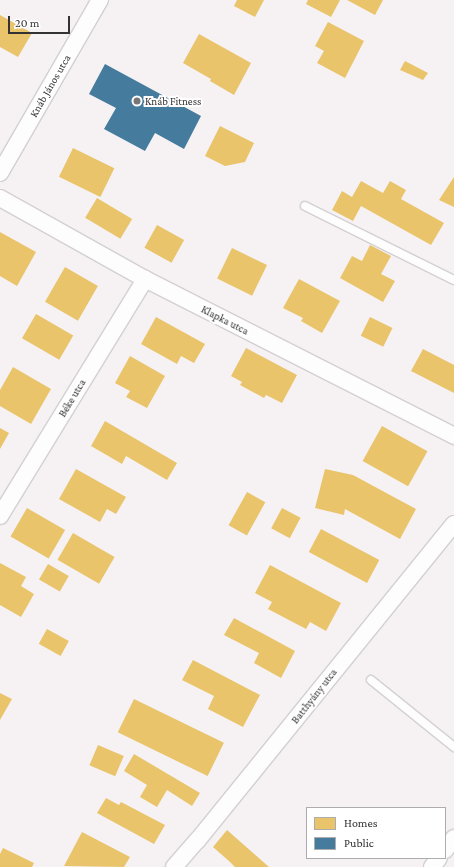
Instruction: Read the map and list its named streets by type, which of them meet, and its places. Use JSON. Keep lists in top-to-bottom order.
{
  "streets": {
    "street": [
      "Knáb János utca",
      "Klapka utca",
      "Béke utca",
      "Batthyány utca"
    ]
  },
  "crossings": [
    ["Klapka utca", "Béke utca"]
  ],
  "places": ["Knáb Fitness"],
  "legend": ["Homes", "Public"],
  "scale_bar": "20 m"
}
